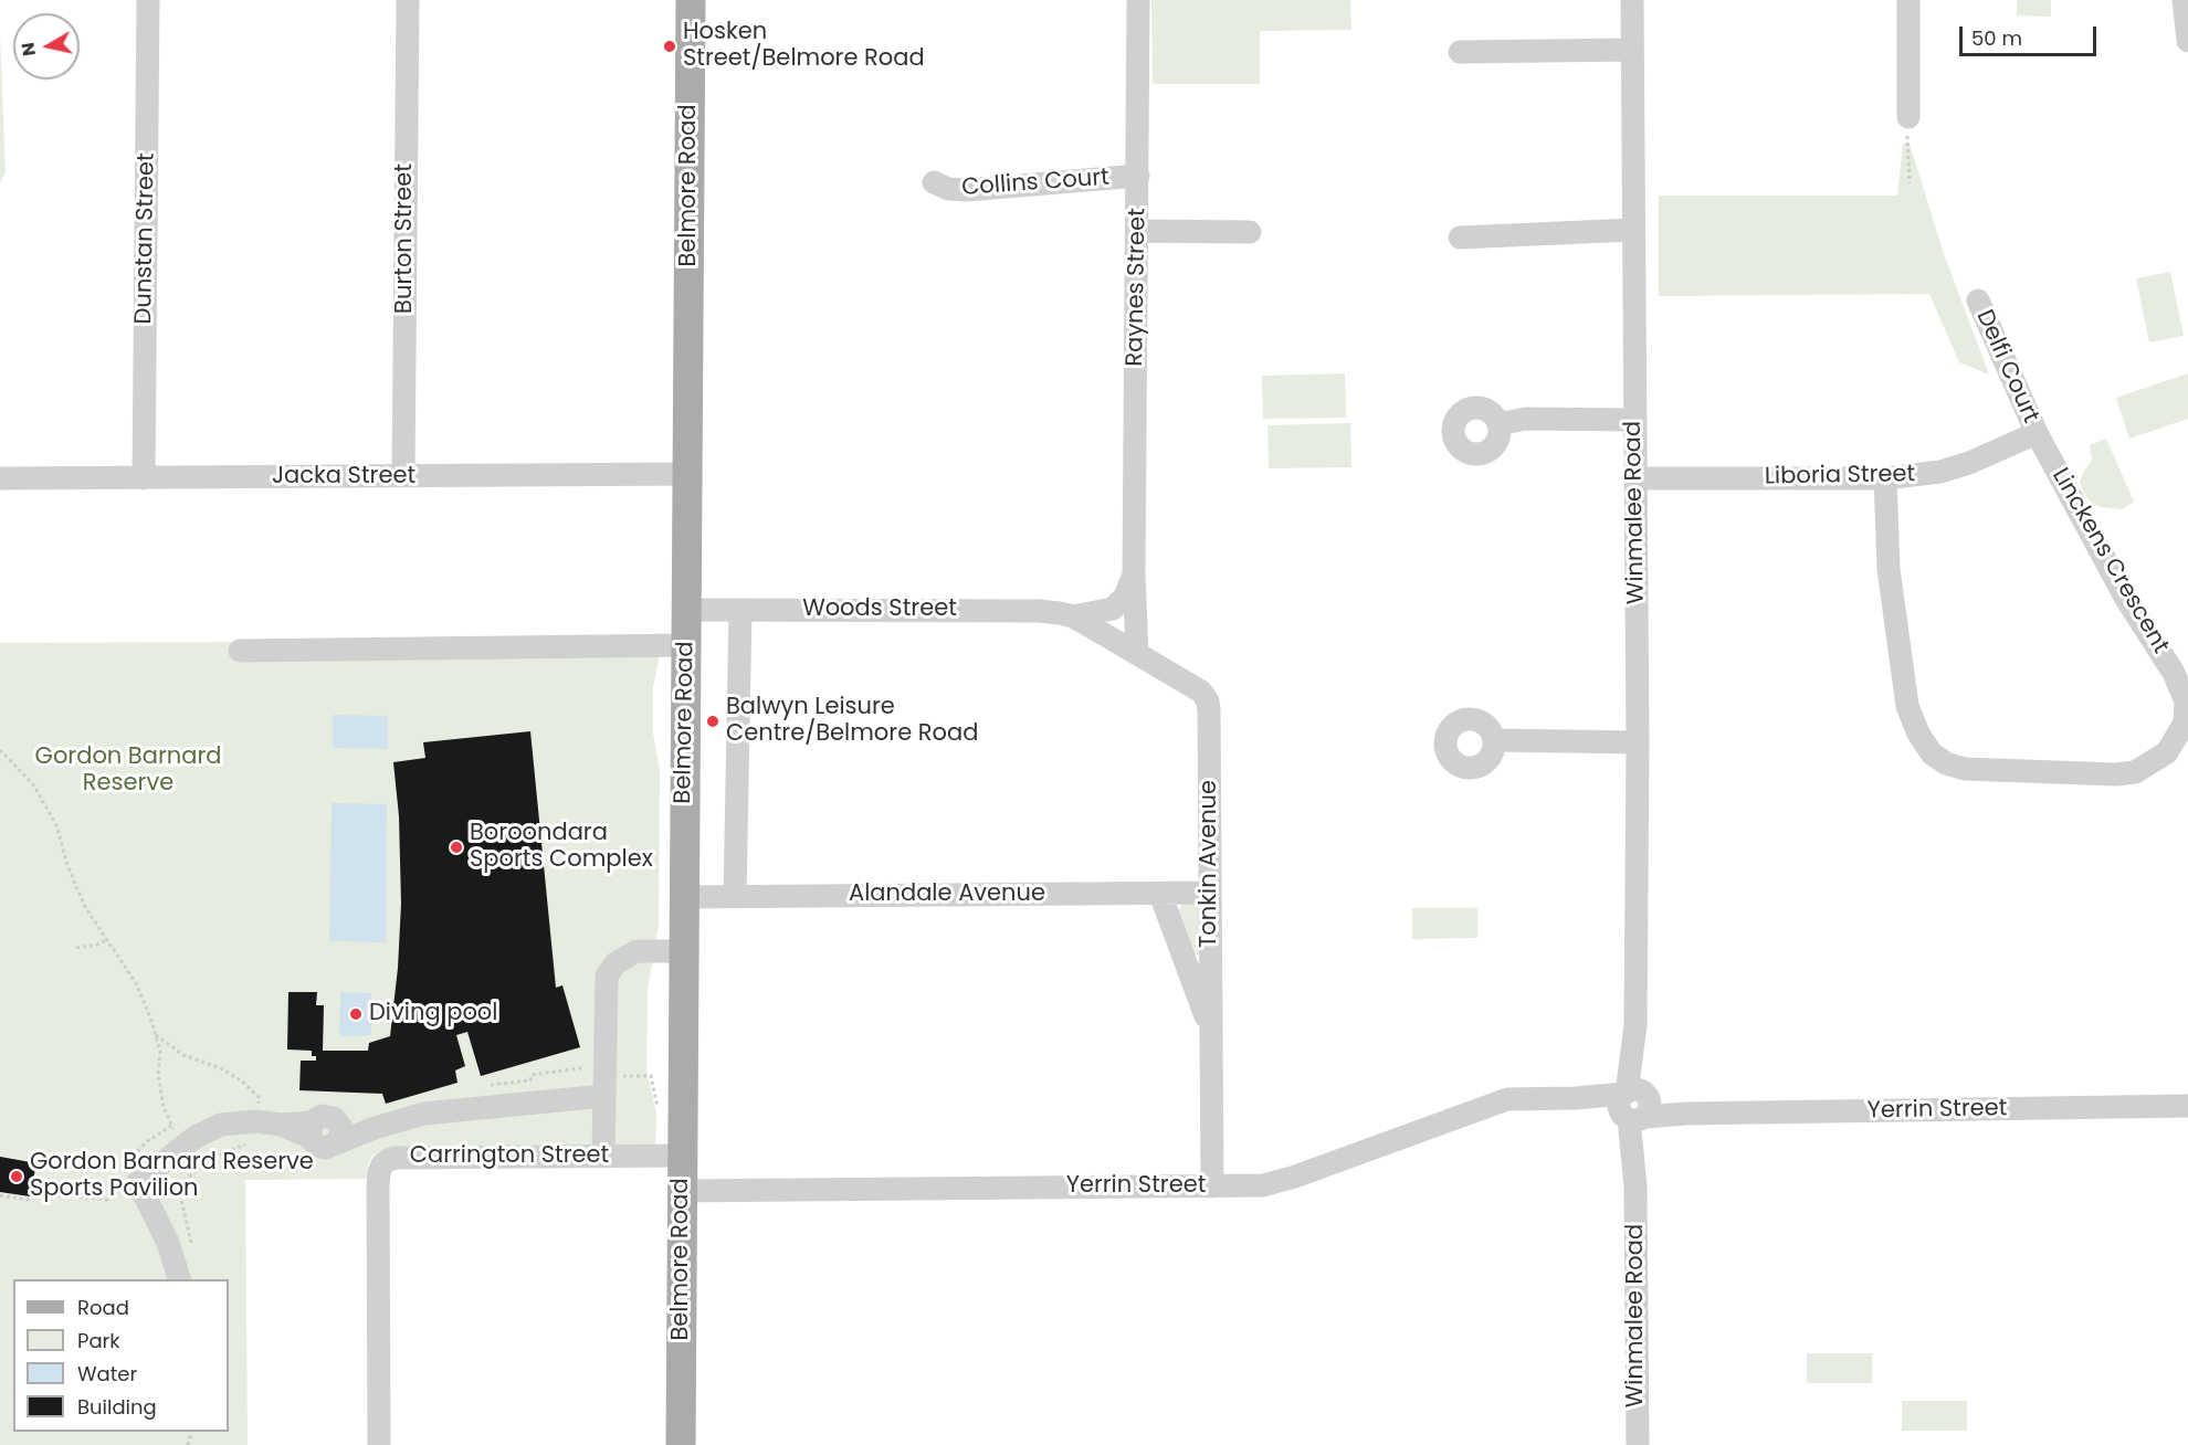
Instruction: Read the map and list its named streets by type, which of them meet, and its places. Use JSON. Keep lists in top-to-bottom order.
{
  "streets": {
    "main road": ["Belmore Road"],
    "street": [
      "Collins Court",
      "Dunstan Street",
      "Burton Street",
      "Raynes Street",
      "Delfi Court",
      "Liboria Street",
      "Jacka Street",
      "Winmalee Road",
      "Linckens Crescent",
      "Woods Street",
      "Tonkin Avenue",
      "Alandale Avenue",
      "Yerrin Street",
      "Carrington Street"
    ]
  },
  "crossings": [
    ["Collins Court", "Raynes Street"],
    ["Belmore Road", "Jacka Street"],
    ["Belmore Road", "Woods Street"],
    ["Belmore Road", "Alandale Avenue"],
    ["Belmore Road", "Yerrin Street"],
    ["Belmore Road", "Carrington Street"],
    ["Dunstan Street", "Jacka Street"],
    ["Burton Street", "Jacka Street"],
    ["Raynes Street", "Woods Street"],
    ["Raynes Street", "Tonkin Avenue"],
    ["Delfi Court", "Liboria Street"],
    ["Delfi Court", "Linckens Crescent"],
    ["Liboria Street", "Winmalee Road"],
    ["Liboria Street", "Linckens Crescent"],
    ["Winmalee Road", "Yerrin Street"],
    ["Woods Street", "Tonkin Avenue"],
    ["Tonkin Avenue", "Alandale Avenue"],
    ["Tonkin Avenue", "Yerrin Street"]
  ],
  "parks": ["Gordon Barnard Reserve"],
  "places": [
    "Hosken Street/Belmore Road",
    "Balwyn Leisure Centre/Belmore Road",
    "Boroondara Sports Complex",
    "Diving pool",
    "Gordon Barnard Reserve Sports Pavilion"
  ],
  "legend": [
    "Road",
    "Park",
    "Water",
    "Building"
  ],
  "scale_bar": "50 m",
  "north": "left"
}
